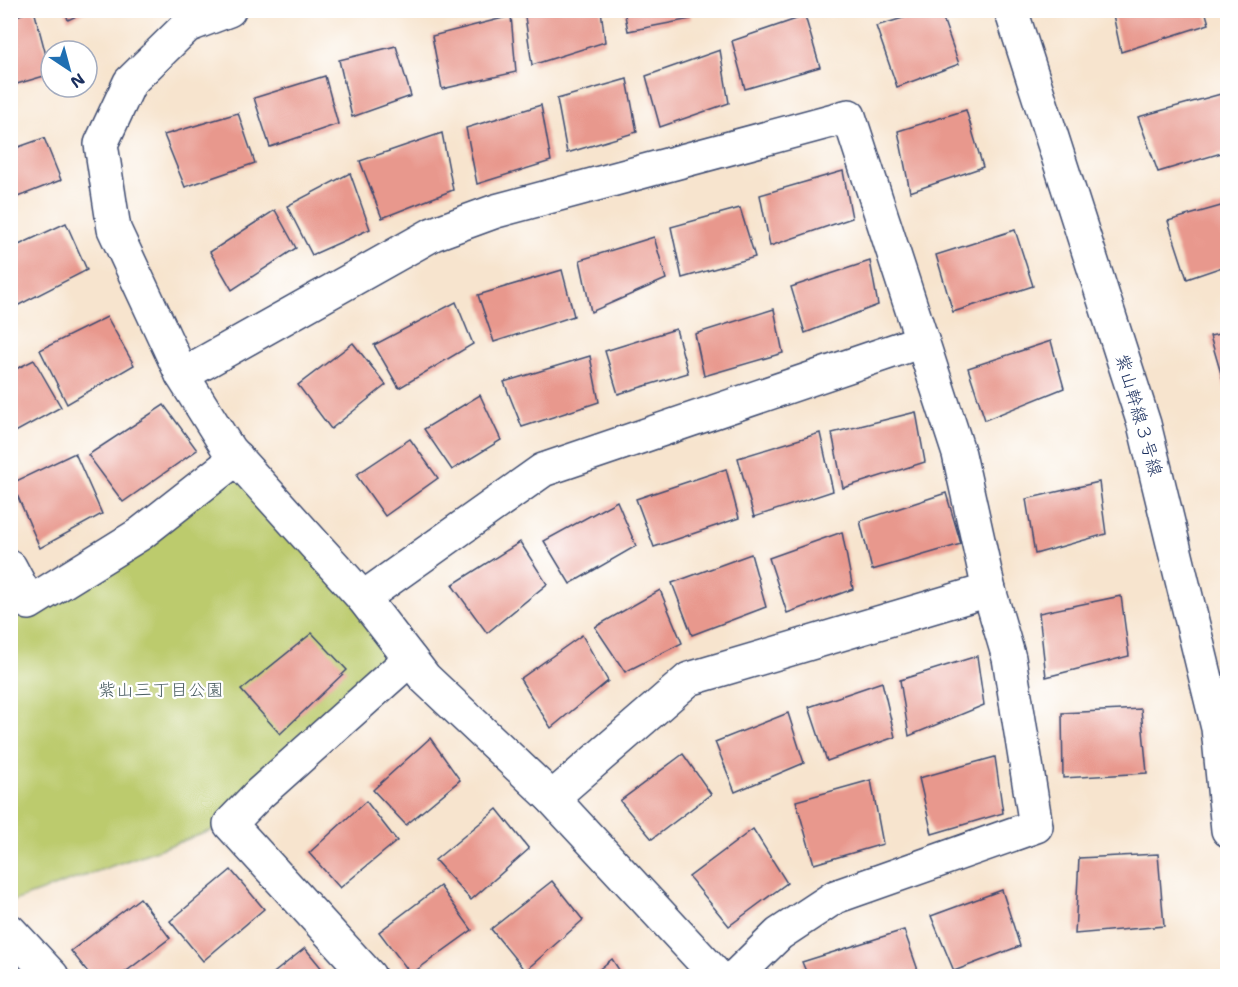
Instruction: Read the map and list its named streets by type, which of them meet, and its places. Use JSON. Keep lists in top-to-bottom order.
{
  "streets": {
    "street": ["紫山幹線３号線"]
  },
  "parks": ["紫山三丁目公園"],
  "north": "bottom right"
}
